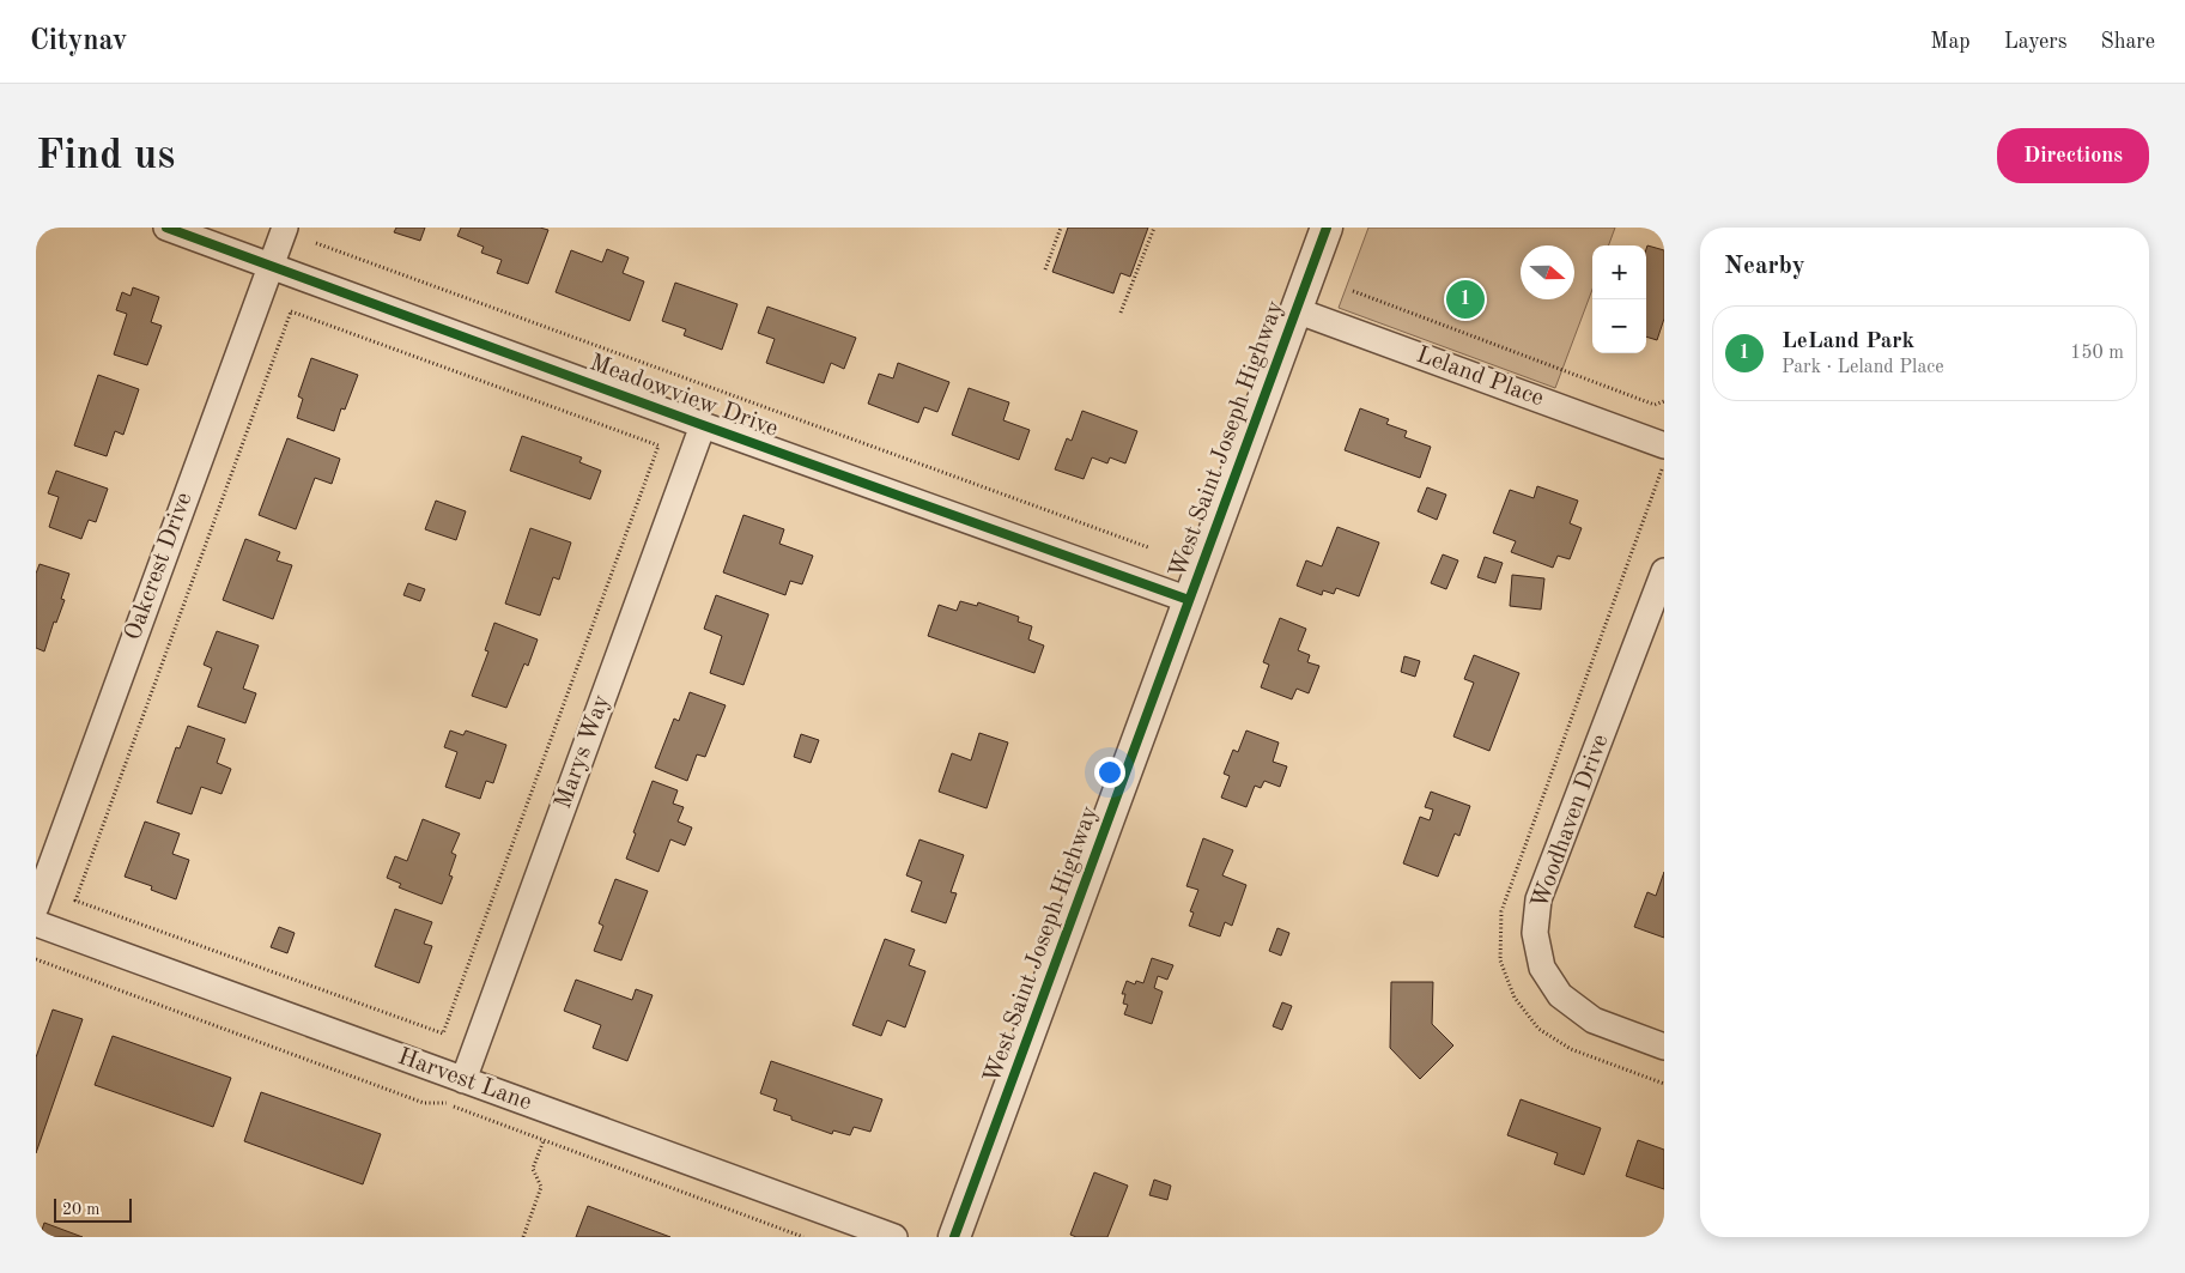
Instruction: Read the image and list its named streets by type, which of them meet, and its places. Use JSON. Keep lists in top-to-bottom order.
{
  "streets": {
    "street": [
      "Leland Place",
      "Meadowview Drive",
      "West Saint Joseph Highway",
      "Oakcrest Drive",
      "Marys Way",
      "Woodhaven Drive",
      "Harvest Lane"
    ]
  },
  "crossings": [
    ["Leland Place", "West Saint Joseph Highway"],
    ["Meadowview Drive", "West Saint Joseph Highway"],
    ["Meadowview Drive", "Oakcrest Drive"],
    ["Meadowview Drive", "Marys Way"],
    ["Marys Way", "Harvest Lane"]
  ],
  "scale_bar": "20 m",
  "north": "right",
  "page": {
    "header": "Citynav",
    "nav": ["Map", "Layers", "Share"],
    "buttons": "Directions",
    "title": "Find us",
    "heading": "Nearby",
    "map_buttons": ["+", "−"],
    "pins": "1",
    "list": [
      {
        "mark": "1",
        "name": "LeLand Park",
        "note": "Park · Leland Place",
        "value": "150 m"
      }
    ],
    "scale": "20 m"
  }
}
